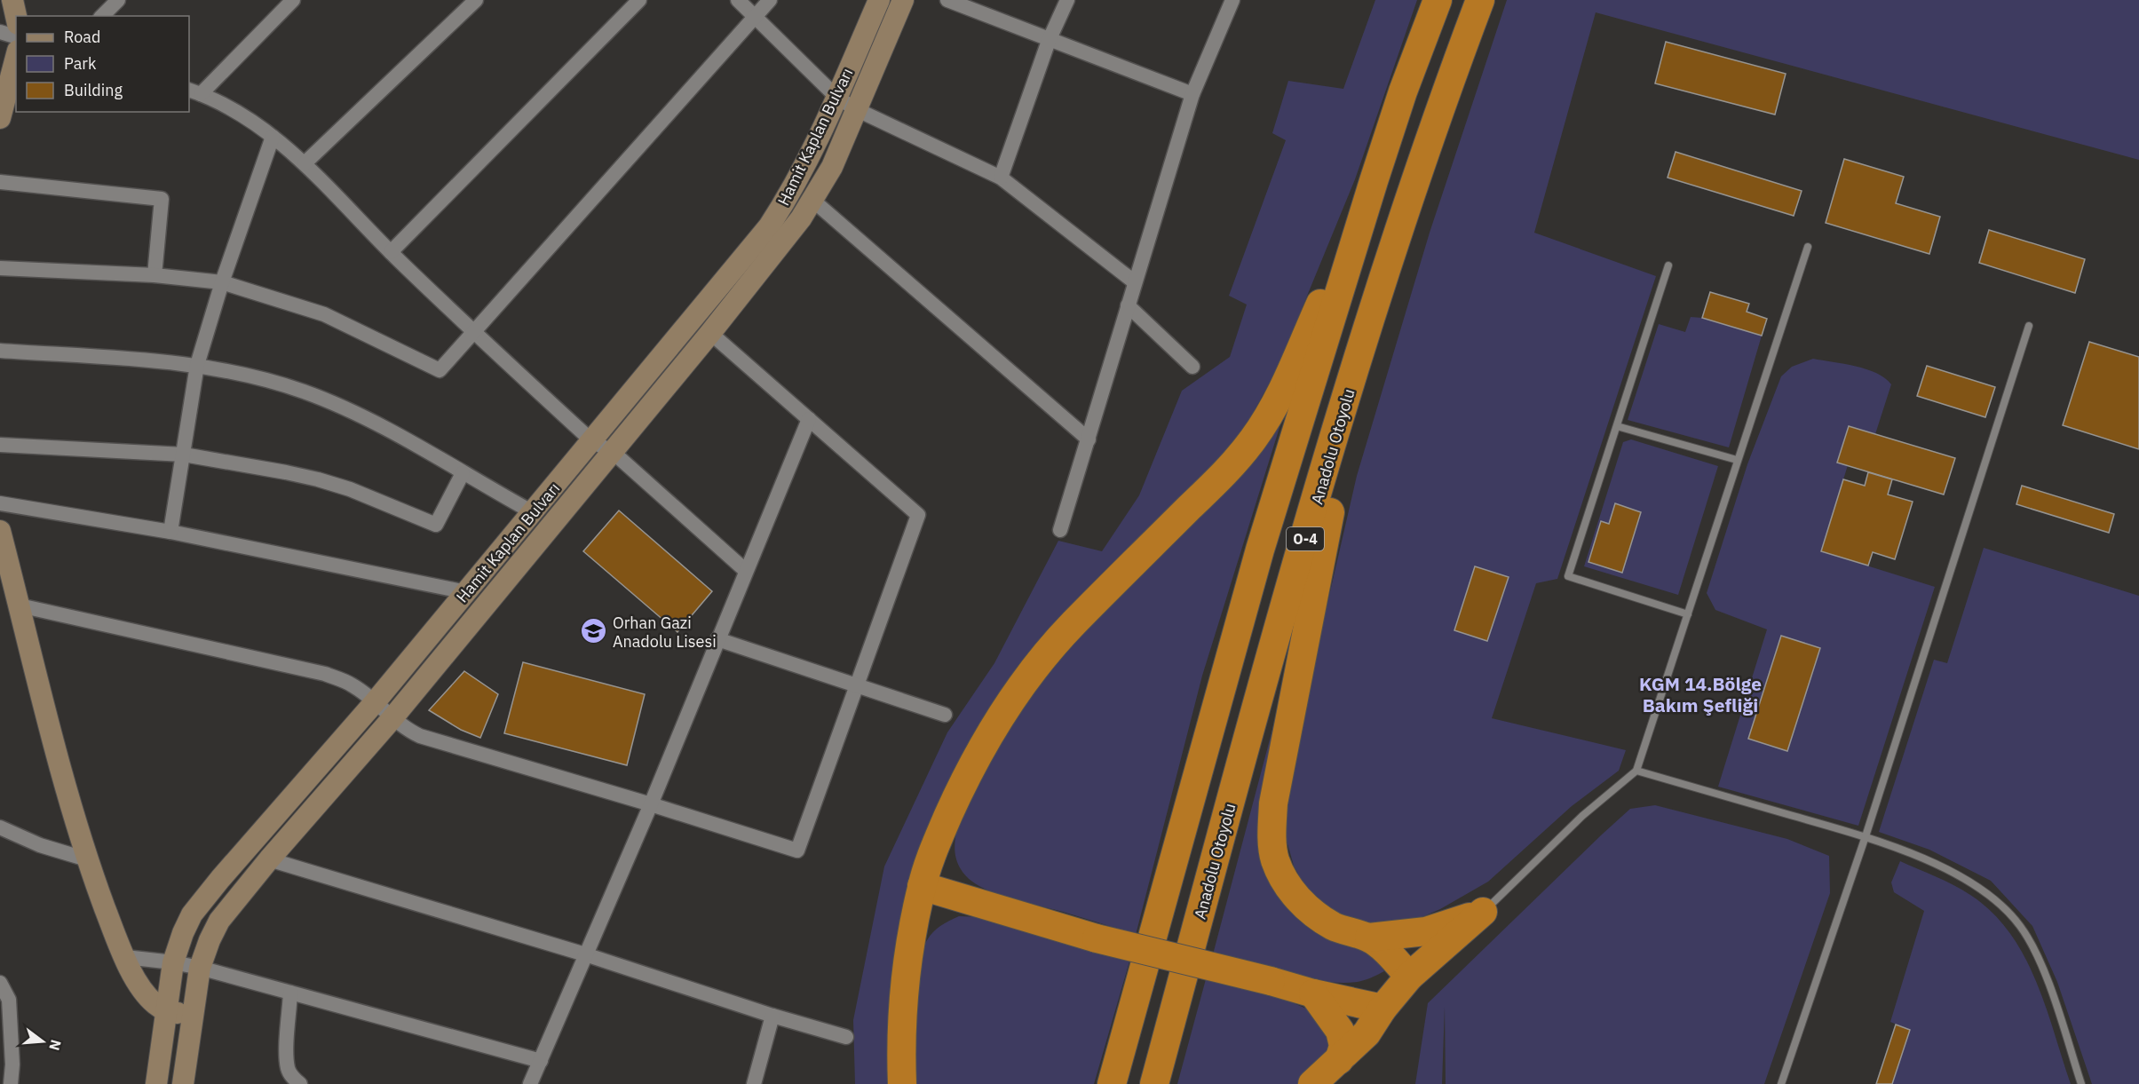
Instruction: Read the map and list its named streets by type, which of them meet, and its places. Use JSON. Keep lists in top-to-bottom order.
{
  "streets": {
    "highway": ["Anadolu Otoyolu", "O-4"],
    "main road": ["Hamit Kaplan Bulvarı"]
  },
  "districts": ["KGM 14.Bölge Bakım Şefliği"],
  "places": {
    "school or university": ["Orhan Gazi Anadolu Lisesi"]
  },
  "legend": ["Road", "Park", "Building"],
  "north": "right"
}
